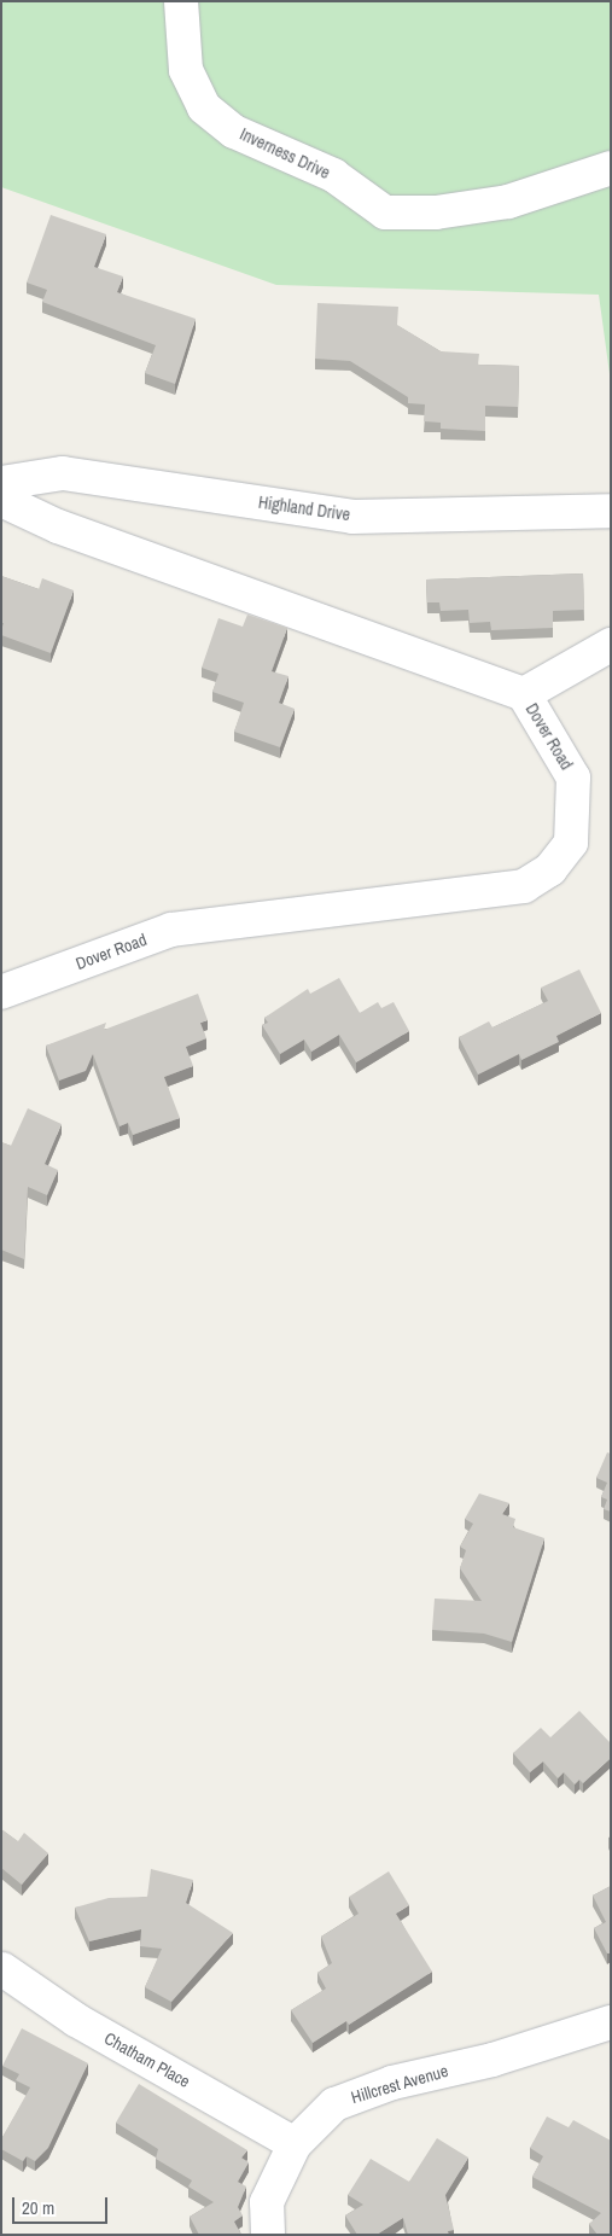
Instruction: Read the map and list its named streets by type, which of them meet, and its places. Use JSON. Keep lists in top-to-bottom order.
{
  "streets": {
    "street": [
      "Inverness Drive",
      "Highland Drive",
      "Dover Road",
      "Chatham Place",
      "Hillcrest Avenue"
    ]
  },
  "crossings": [
    ["Chatham Place", "Hillcrest Avenue"]
  ],
  "scale_bar": "20 m"
}
